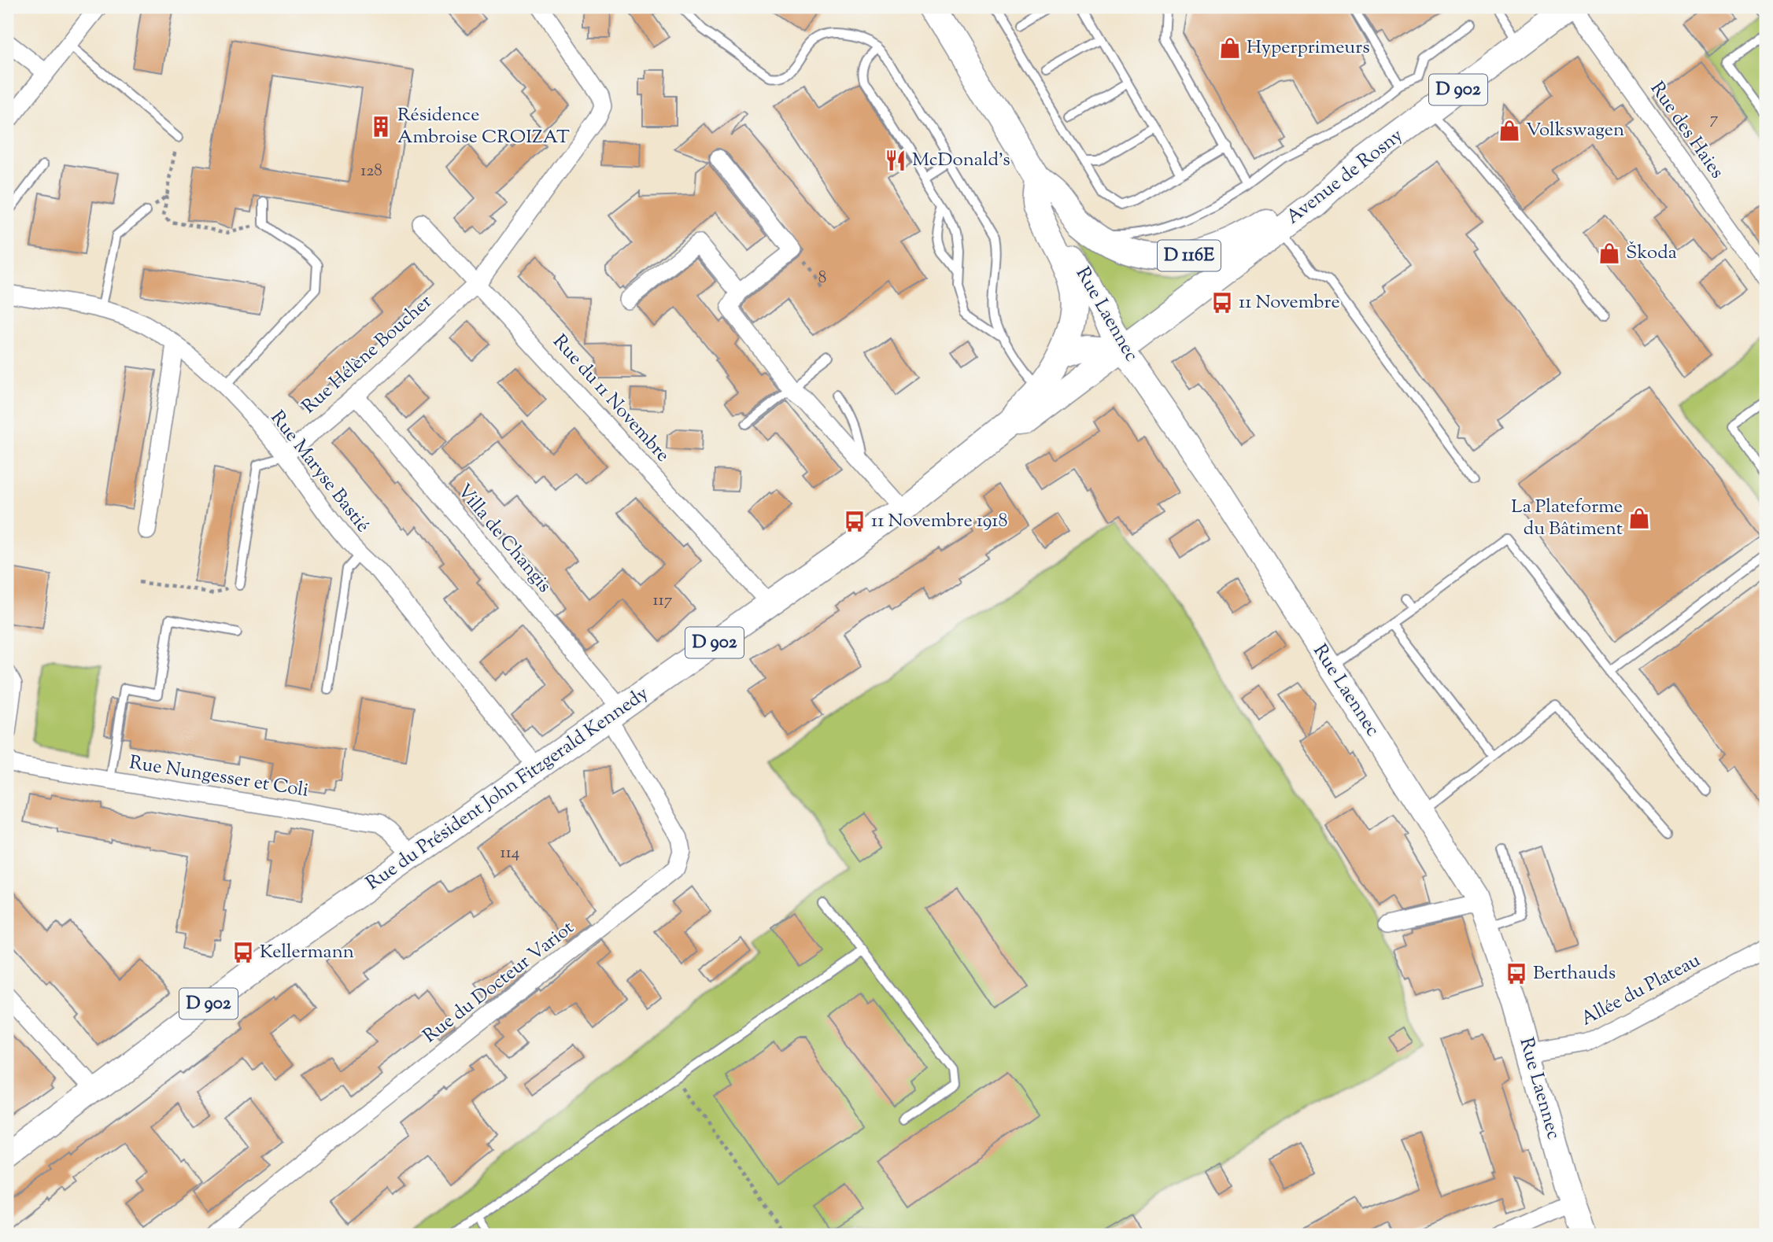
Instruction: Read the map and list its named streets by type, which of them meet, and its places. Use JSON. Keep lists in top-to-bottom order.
{
  "streets": {
    "main road": [
      "D 902",
      "Avenue de Rosny",
      "D 116E",
      "Rue Laennec",
      "Rue du Président John Fitzgerald Kennedy"
    ],
    "street": [
      "Rue des Haies",
      "Rue Hélène Boucher",
      "Rue du 11 Novembre",
      "Rue Maryse Bastié",
      "Villa de Changis",
      "Rue Nungesser et Coli",
      "Rue du Docteur Variot",
      "Allée du Plateau"
    ]
  },
  "crossings": [
    ["D 902", "Avenue de Rosny"],
    ["D 902", "Rue Laennec"],
    ["D 902", "Rue du Président John Fitzgerald Kennedy"],
    ["Rue des Haies", "Avenue de Rosny"],
    ["Avenue de Rosny", "Rue Laennec"],
    ["Rue Laennec", "Allée du Plateau"],
    ["Rue Hélène Boucher", "Rue du 11 Novembre"],
    ["Rue Hélène Boucher", "Rue Maryse Bastié"],
    ["Rue Hélène Boucher", "Villa de Changis"],
    ["Rue du 11 Novembre", "Rue du Président John Fitzgerald Kennedy"],
    ["Rue Maryse Bastié", "Rue du Président John Fitzgerald Kennedy"],
    ["Villa de Changis", "Rue du Président John Fitzgerald Kennedy"],
    ["Villa de Changis", "Rue du Docteur Variot"],
    ["Rue Nungesser et Coli", "Rue du Président John Fitzgerald Kennedy"],
    ["Rue du Président John Fitzgerald Kennedy", "Rue du Docteur Variot"]
  ],
  "places": {
    "shop": [
      "Hyperprimeurs",
      "Volkswagen",
      "Škoda",
      "La Plateforme du Bâtiment"
    ],
    "building": ["Résidence Ambroise CROIZAT"],
    "restaurant": ["McDonald's"],
    "bus stop": [
      "11 Novembre",
      "11 Novembre 1918",
      "Kellermann",
      "Berthauds"
    ]
  },
  "house_numbers": [
    "7",
    "128",
    "8",
    "117",
    "114"
  ]
}
